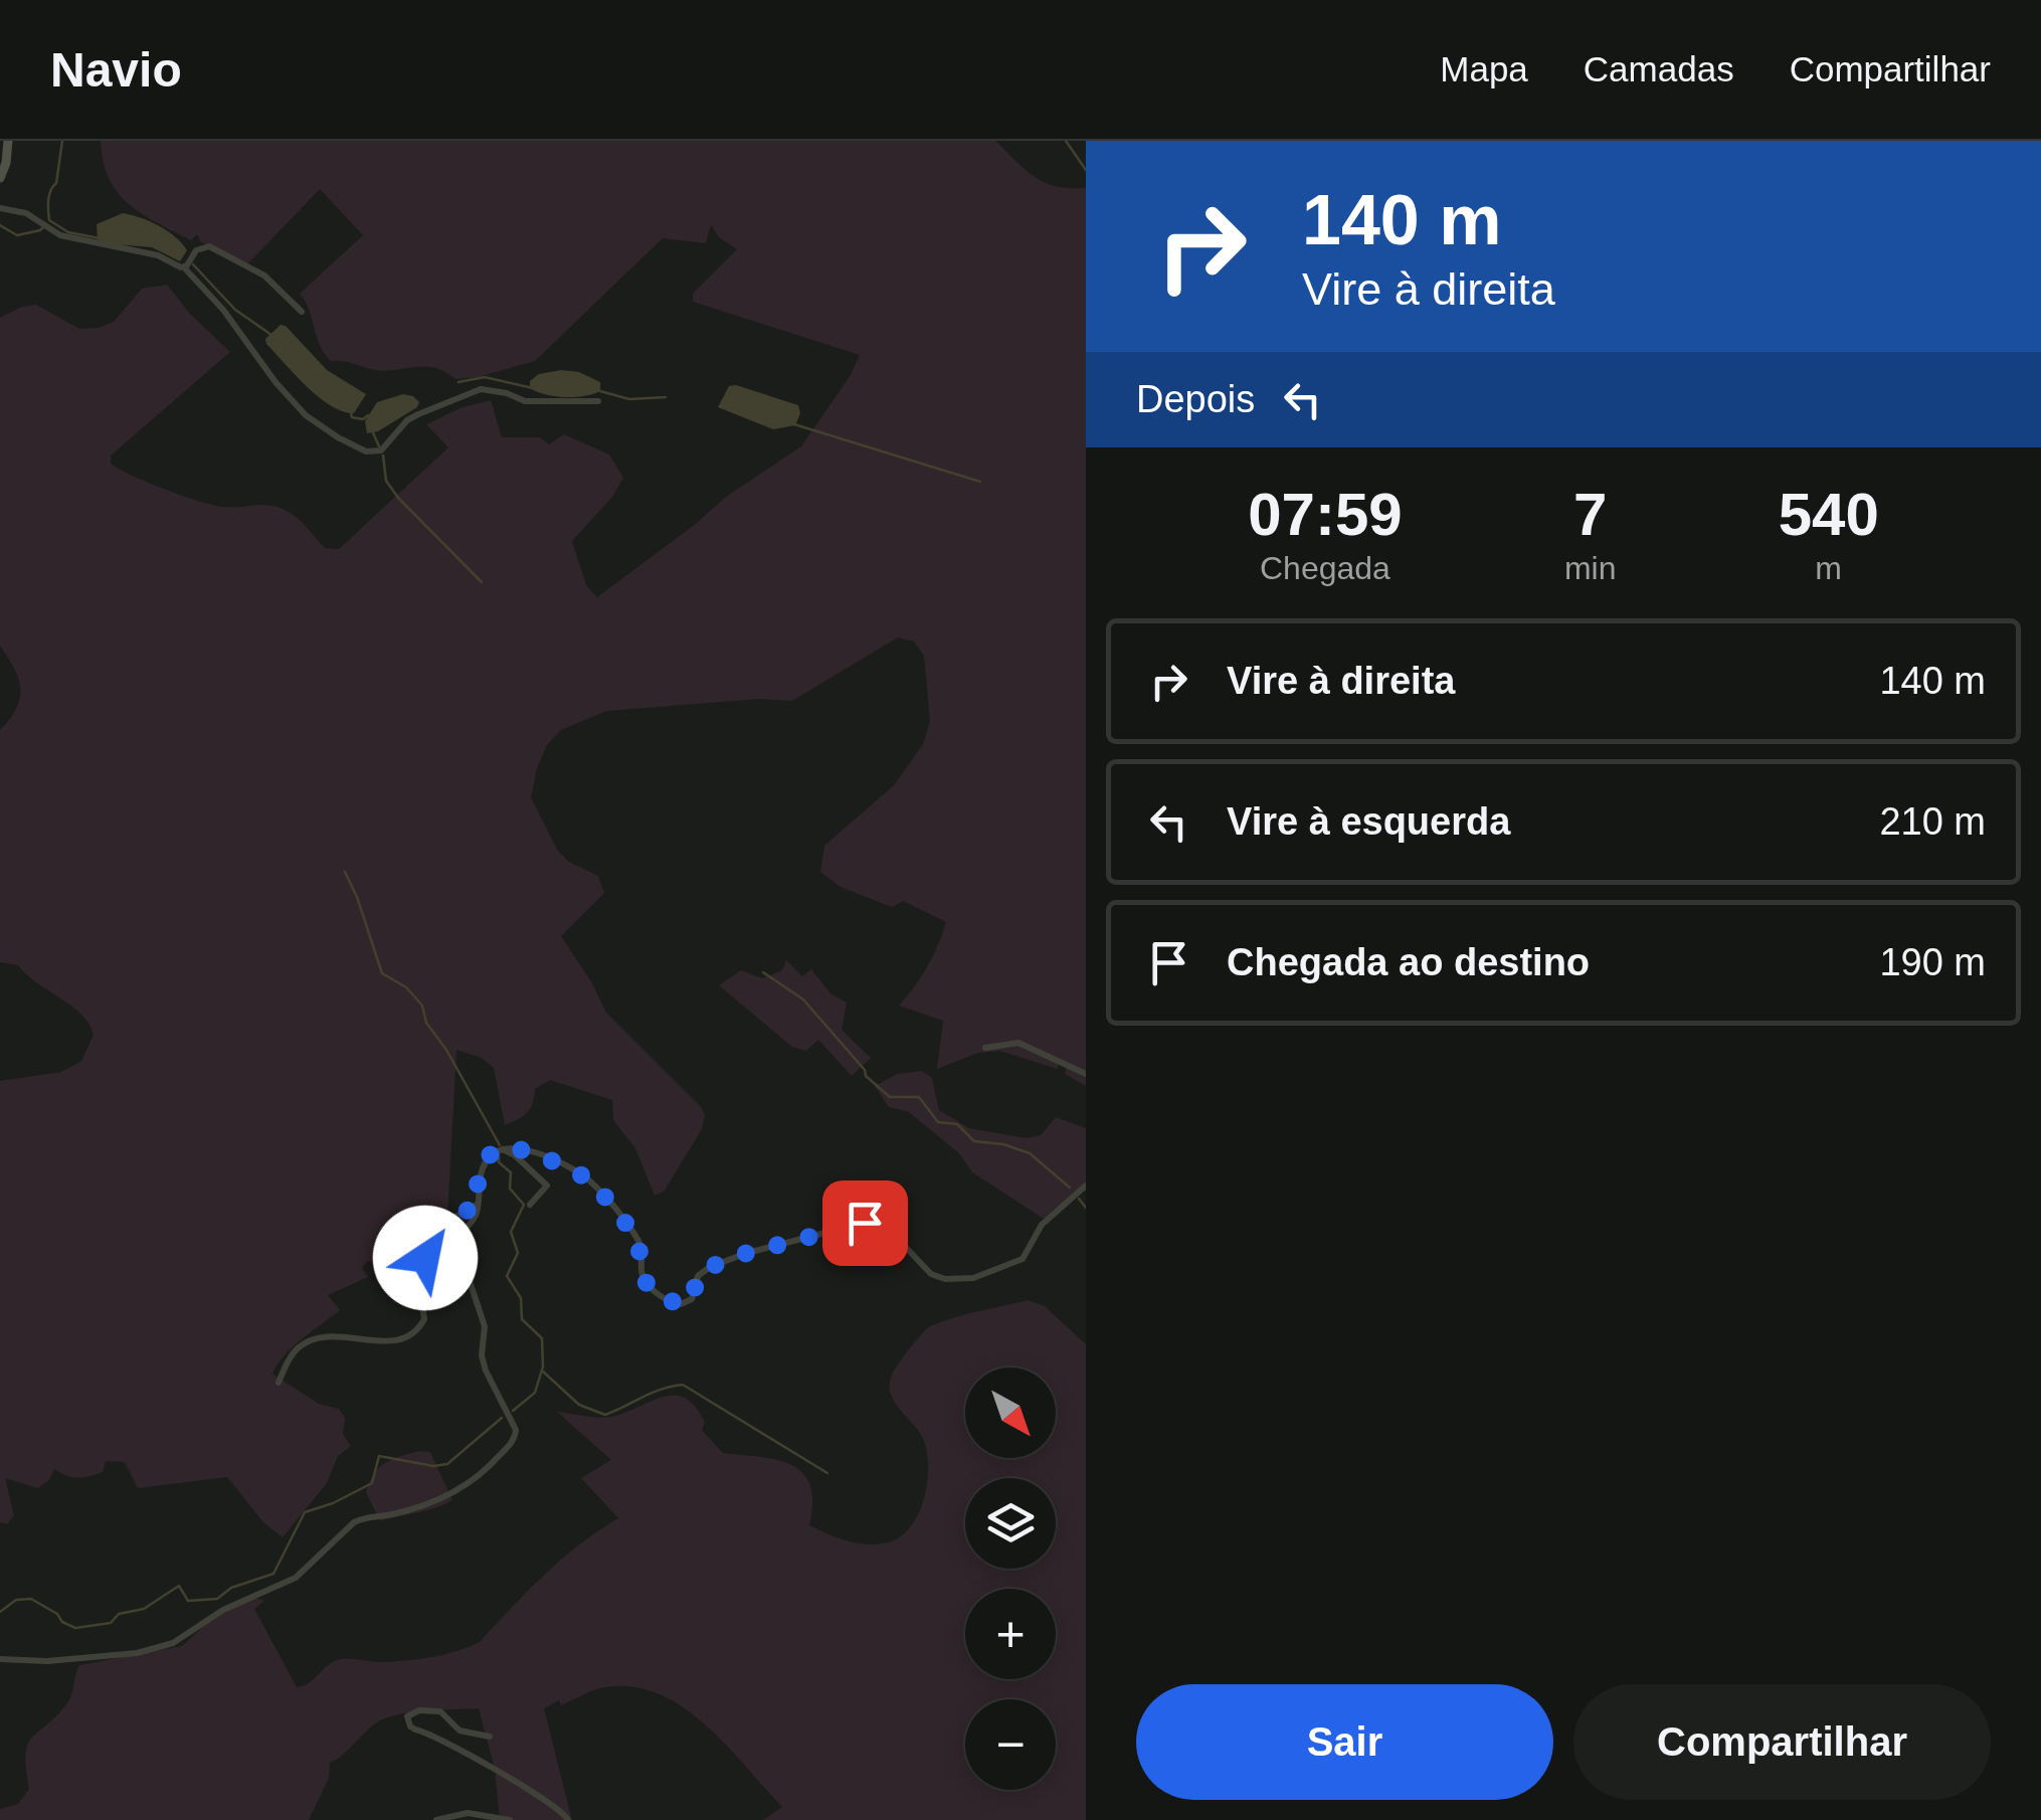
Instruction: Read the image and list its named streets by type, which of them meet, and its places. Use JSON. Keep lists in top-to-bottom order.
{
  "north": "bottom right",
  "page": {
    "header": "Navio",
    "nav": ["Mapa", "Camadas", "Compartilhar"],
    "turn": ["140 m", "Vire à direita"],
    "then": "Depois",
    "eta": [
      "07:59",
      "Chegada",
      "7",
      "min",
      "540",
      "m"
    ],
    "list": [
      {
        "name": "Vire à direita",
        "value": "140 m"
      },
      {
        "name": "Vire à esquerda",
        "value": "210 m"
      },
      {
        "name": "Chegada ao destino",
        "value": "190 m"
      }
    ],
    "map_buttons": ["+", "−"],
    "buttons": ["Sair", "Compartilhar"]
  }
}
